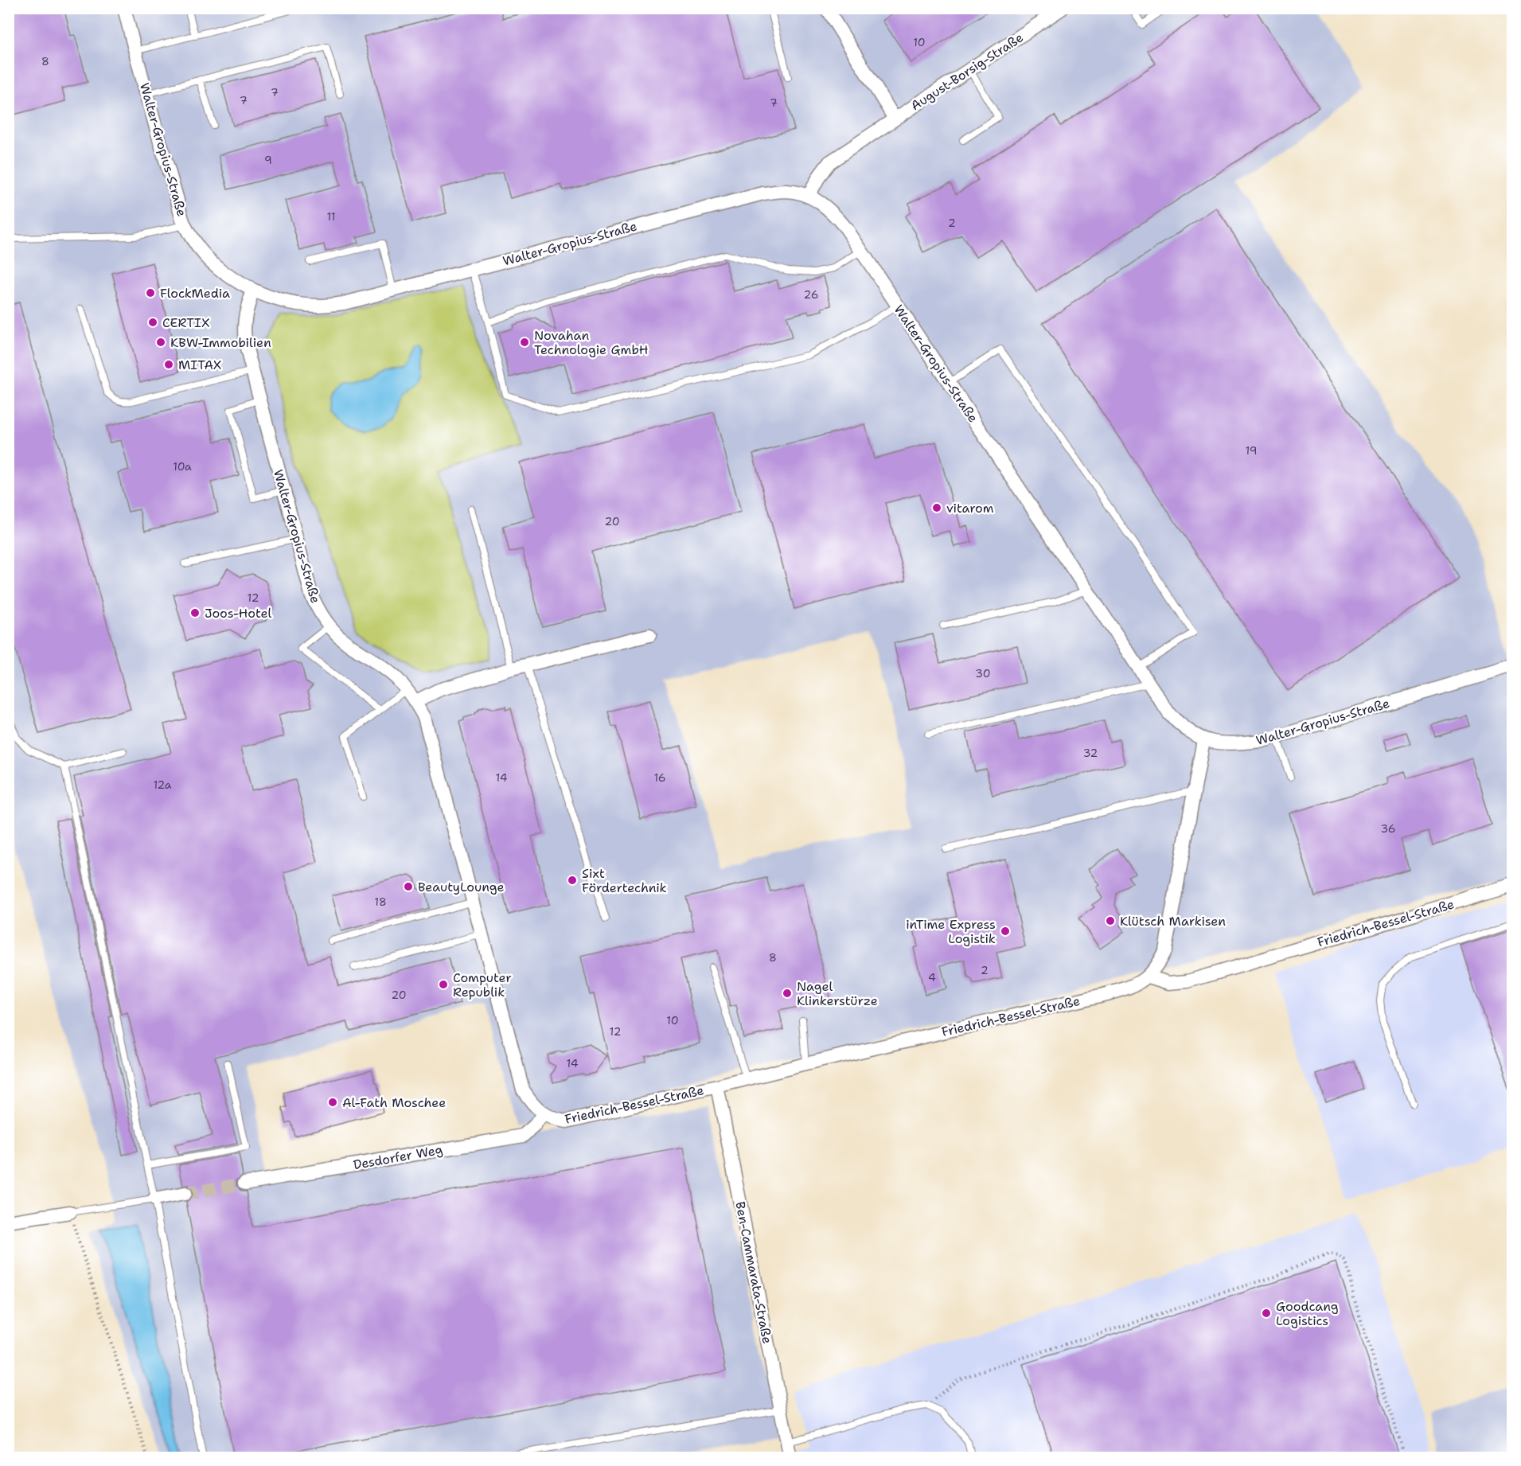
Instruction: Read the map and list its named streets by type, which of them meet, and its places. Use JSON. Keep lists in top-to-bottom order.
{
  "streets": {
    "street": [
      "August-Borsig-Straße",
      "Walter-Gropius-Straße",
      "Friedrich-Bessel-Straße",
      "Desdorfer Weg",
      "Ben-Cammarata-Straße"
    ]
  },
  "crossings": [
    ["August-Borsig-Straße", "Walter-Gropius-Straße"],
    ["Walter-Gropius-Straße", "Friedrich-Bessel-Straße"],
    ["Friedrich-Bessel-Straße", "Desdorfer Weg"],
    ["Friedrich-Bessel-Straße", "Ben-Cammarata-Straße"]
  ],
  "places": [
    "FlockMedia",
    "CERTIX",
    "KBW-Immobilien",
    "Novahan Technologie GmbH",
    "MITAX",
    "vitarom",
    "Joos-Hotel",
    "Sixt Fördertechnik",
    "BeautyLounge",
    "Klütsch Markisen",
    "inTime Express Logistik",
    "Computer Republik",
    "Nagel Klinkerstürze",
    "Al-Fath Moschee",
    "Goodcang Logistics"
  ],
  "house_numbers": [
    "10",
    "8",
    "7",
    "7",
    "7",
    "9",
    "11",
    "2",
    "26",
    "19",
    "10a",
    "20",
    "12",
    "30",
    "32",
    "14",
    "16",
    "12a",
    "36",
    "18",
    "8",
    "2",
    "4",
    "20",
    "10",
    "12",
    "14"
  ]
}
